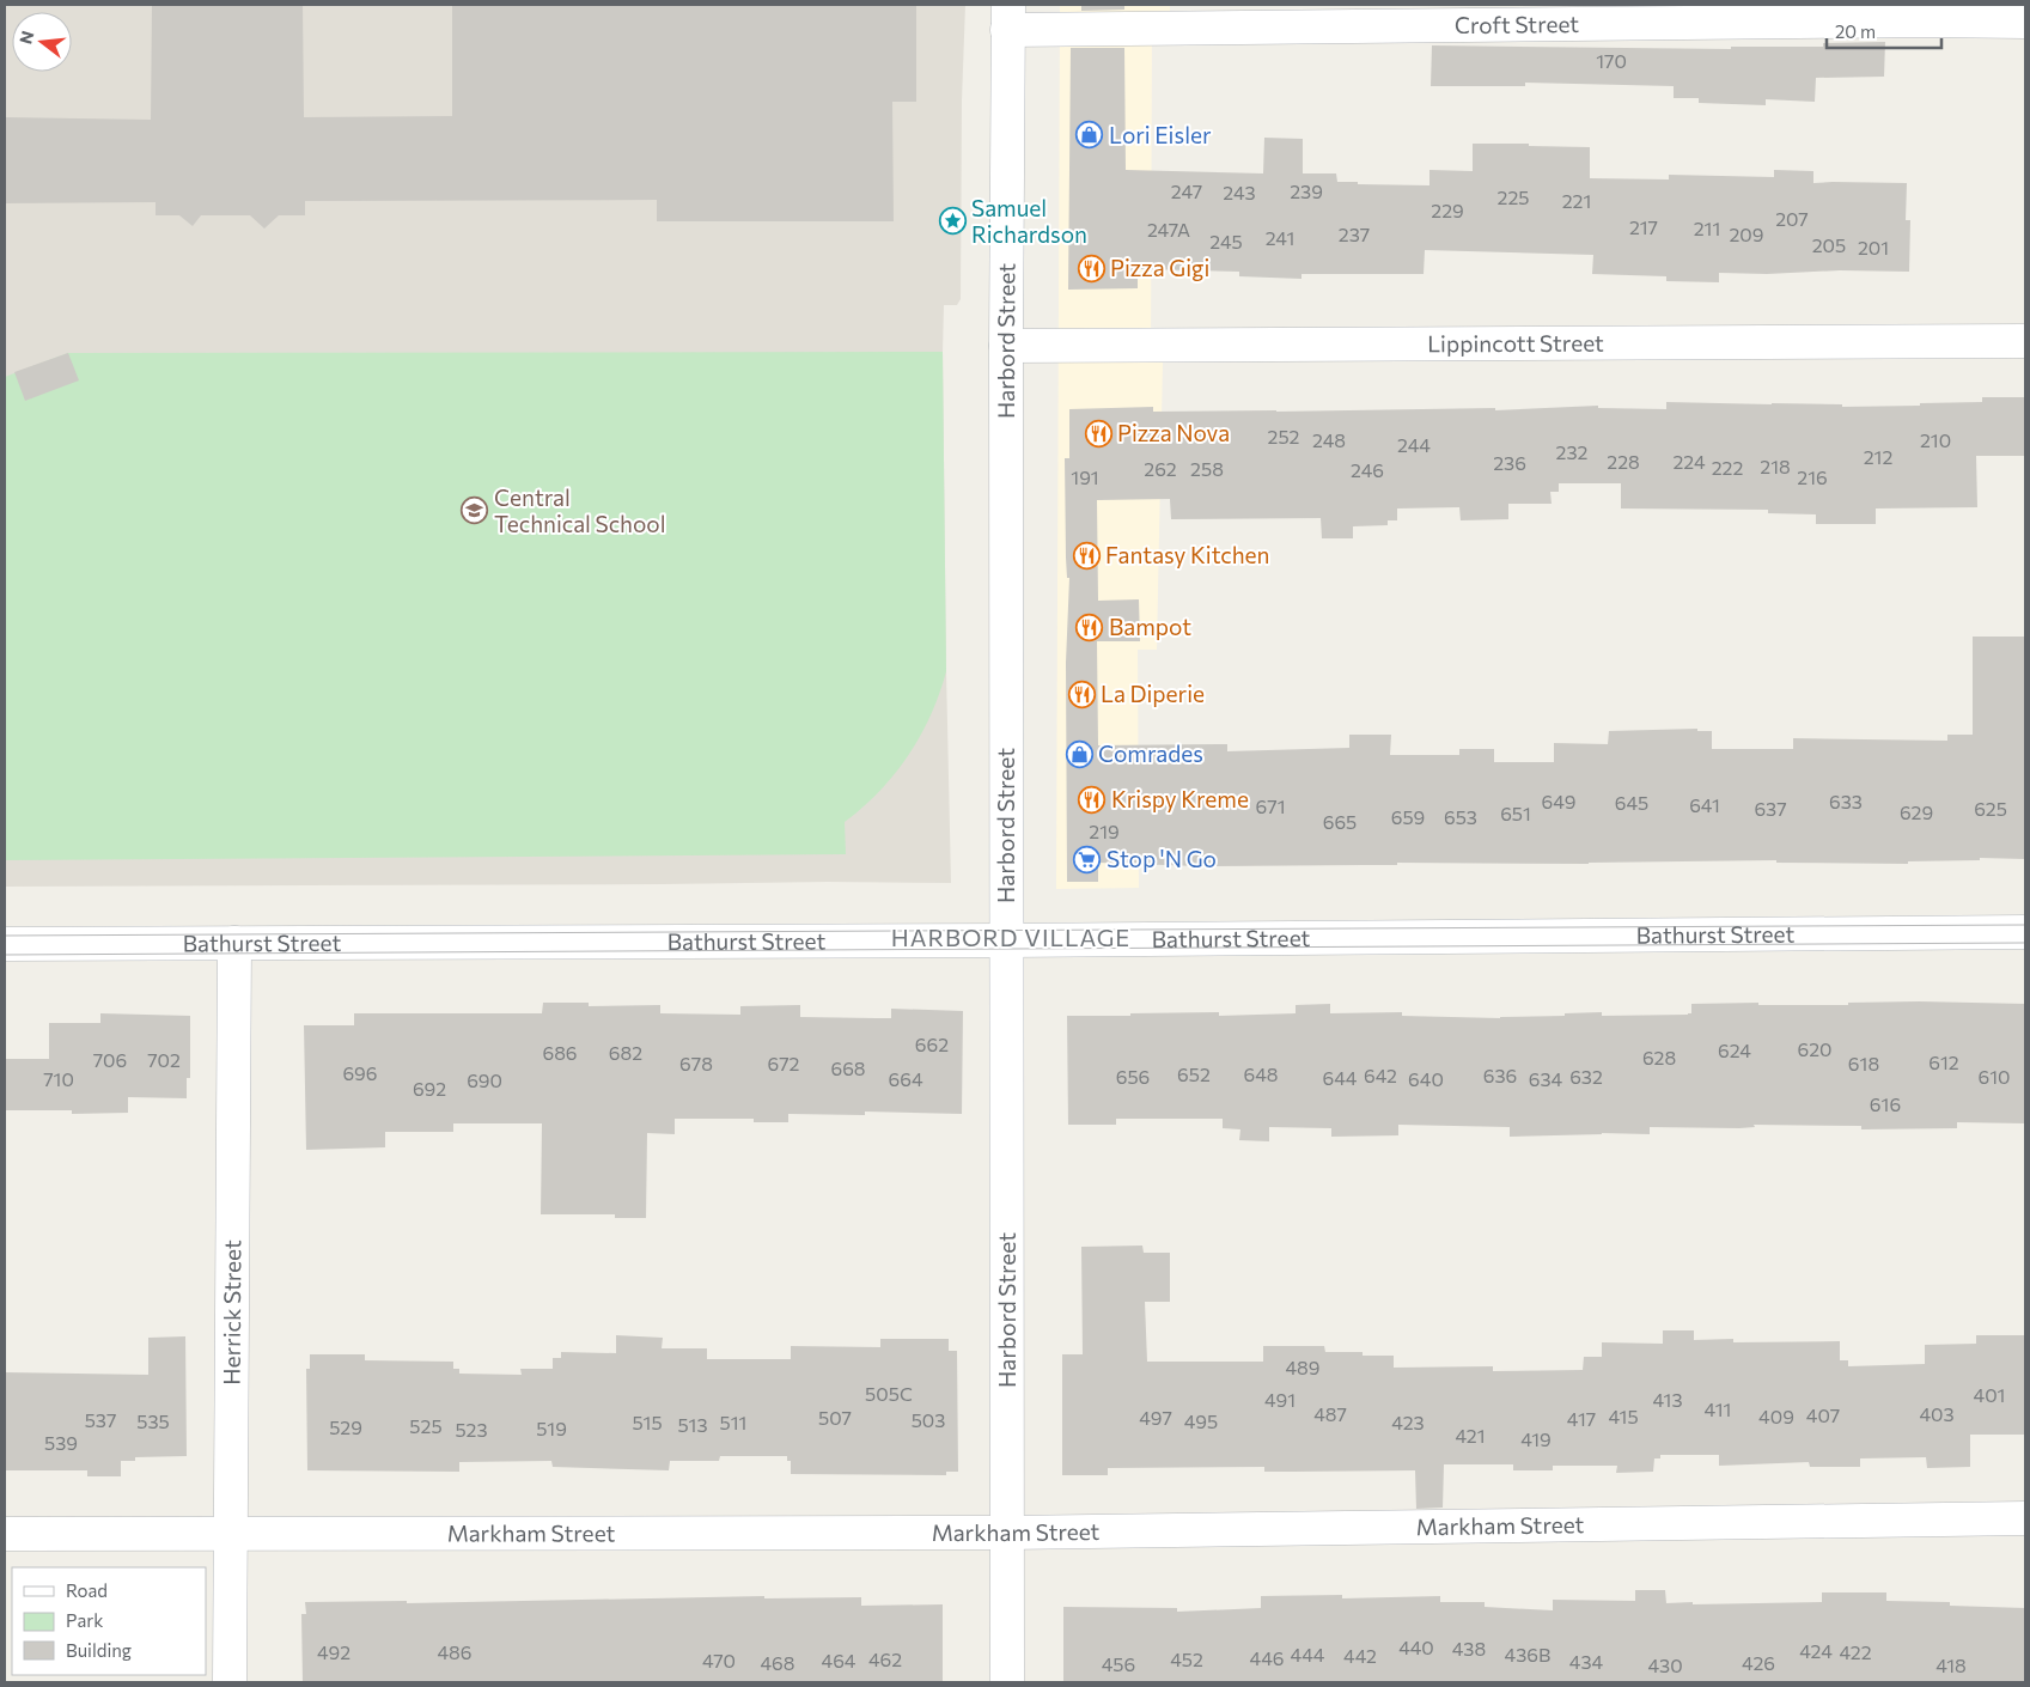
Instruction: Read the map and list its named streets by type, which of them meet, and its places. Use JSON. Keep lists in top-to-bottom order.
{
  "streets": {
    "street": [
      "Croft Street",
      "Harbord Street",
      "Lippincott Street",
      "Bathurst Street",
      "Herrick Street",
      "Markham Street"
    ]
  },
  "crossings": [
    ["Croft Street", "Harbord Street"],
    ["Harbord Street", "Lippincott Street"],
    ["Harbord Street", "Bathurst Street"],
    ["Harbord Street", "Markham Street"],
    ["Bathurst Street", "Herrick Street"],
    ["Herrick Street", "Markham Street"]
  ],
  "districts": ["HARBORD VILLAGE"],
  "places": {
    "shop": ["Lori Eisler", "Comrades"],
    "place": ["Samuel Richardson"],
    "restaurant": [
      "Pizza Gigi",
      "Pizza Nova",
      "Fantasy Kitchen",
      "Bampot",
      "La Diperie",
      "Krispy Kreme"
    ],
    "school or university": ["Central Technical School"],
    "supermarket": ["Stop 'N Go"]
  },
  "house_numbers": [
    "170",
    "247",
    "239",
    "243",
    "225",
    "221",
    "229",
    "207",
    "217",
    "211",
    "247A",
    "237",
    "209",
    "241",
    "245",
    "205",
    "201",
    "252",
    "248",
    "210",
    "244",
    "232",
    "212",
    "228",
    "224",
    "236",
    "218",
    "222",
    "262",
    "258",
    "246",
    "191",
    "216",
    "649",
    "633",
    "645",
    "641",
    "671",
    "637",
    "625",
    "629",
    "651",
    "659",
    "653",
    "665",
    "219",
    "662",
    "620",
    "624",
    "686",
    "682",
    "628",
    "706",
    "702",
    "612",
    "678",
    "672",
    "618",
    "668",
    "696",
    "652",
    "648",
    "642",
    "636",
    "656",
    "632",
    "610",
    "644",
    "710",
    "664",
    "640",
    "634",
    "690",
    "692",
    "616",
    "489",
    "505C",
    "401",
    "491",
    "413",
    "411",
    "487",
    "403",
    "407",
    "415",
    "409",
    "507",
    "497",
    "417",
    "537",
    "503",
    "535",
    "495",
    "515",
    "511",
    "423",
    "513",
    "525",
    "529",
    "519",
    "523",
    "421",
    "419",
    "539",
    "440",
    "438",
    "424",
    "492",
    "486",
    "422",
    "444",
    "436B",
    "442",
    "446",
    "462",
    "452",
    "470",
    "464",
    "434",
    "468",
    "426",
    "456",
    "430",
    "418"
  ],
  "legend": ["Road", "Park", "Building"],
  "scale_bar": "20 m",
  "north": "left"
}
